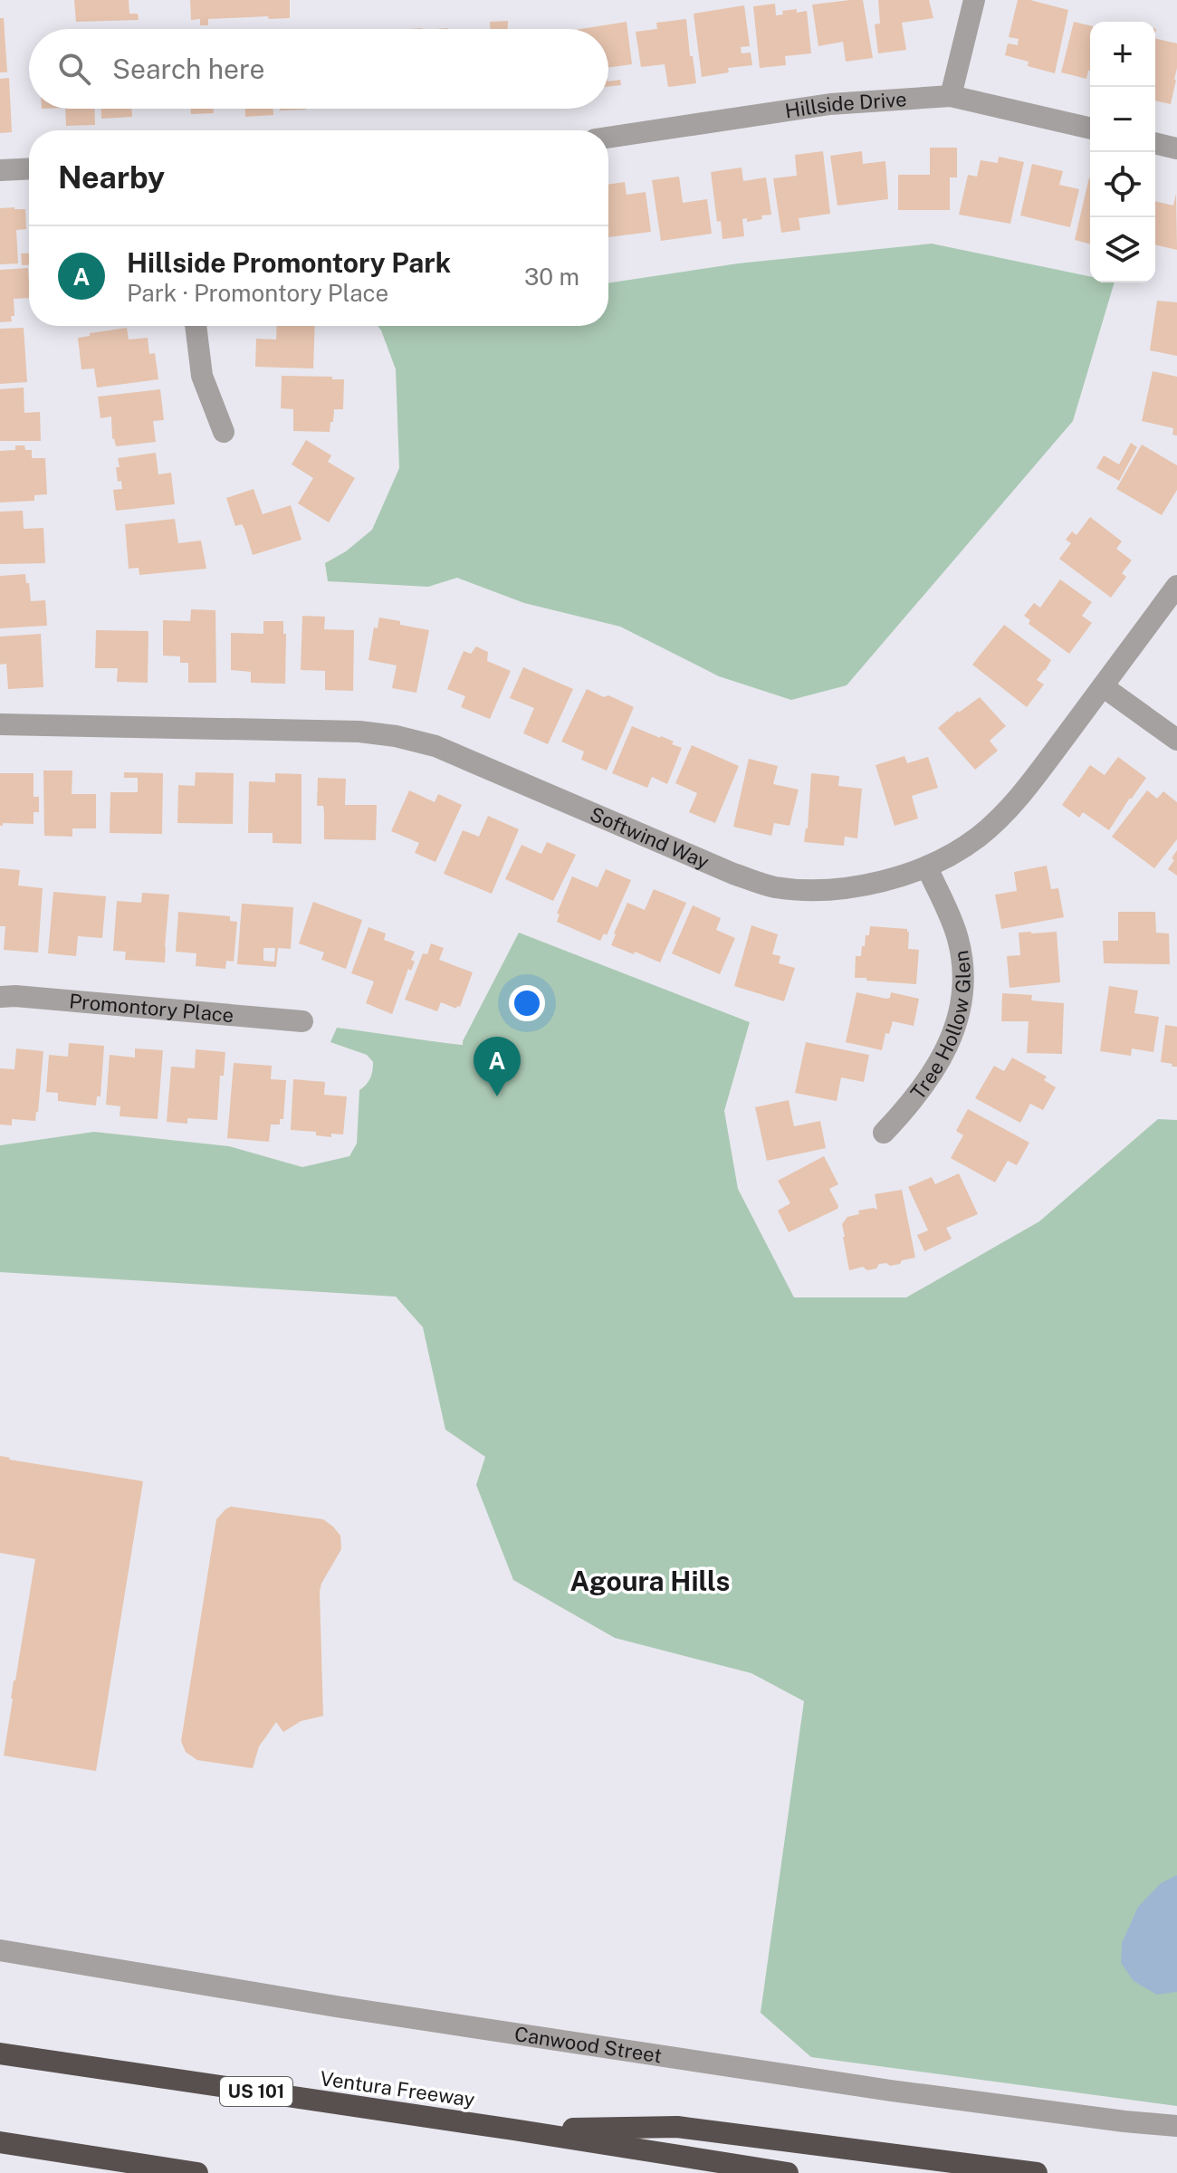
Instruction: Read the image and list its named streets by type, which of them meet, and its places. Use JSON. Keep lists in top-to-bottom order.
{
  "streets": {
    "highway": ["Ventura Freeway", "US 101"],
    "street": [
      "Hillside Drive",
      "Softwind Way",
      "Promontory Place",
      "Tree Hollow Glen",
      "Canwood Street"
    ]
  },
  "crossings": [
    ["Softwind Way", "Tree Hollow Glen"]
  ],
  "districts": ["Agoura Hills"],
  "page": {
    "map_buttons": ["+", "−"],
    "search": "Search here",
    "heading": "Nearby",
    "list": [
      {
        "mark": "A",
        "name": "Hillside Promontory Park",
        "note": "Park · Promontory Place",
        "value": "30 m"
      }
    ],
    "pins": "A"
  }
}
